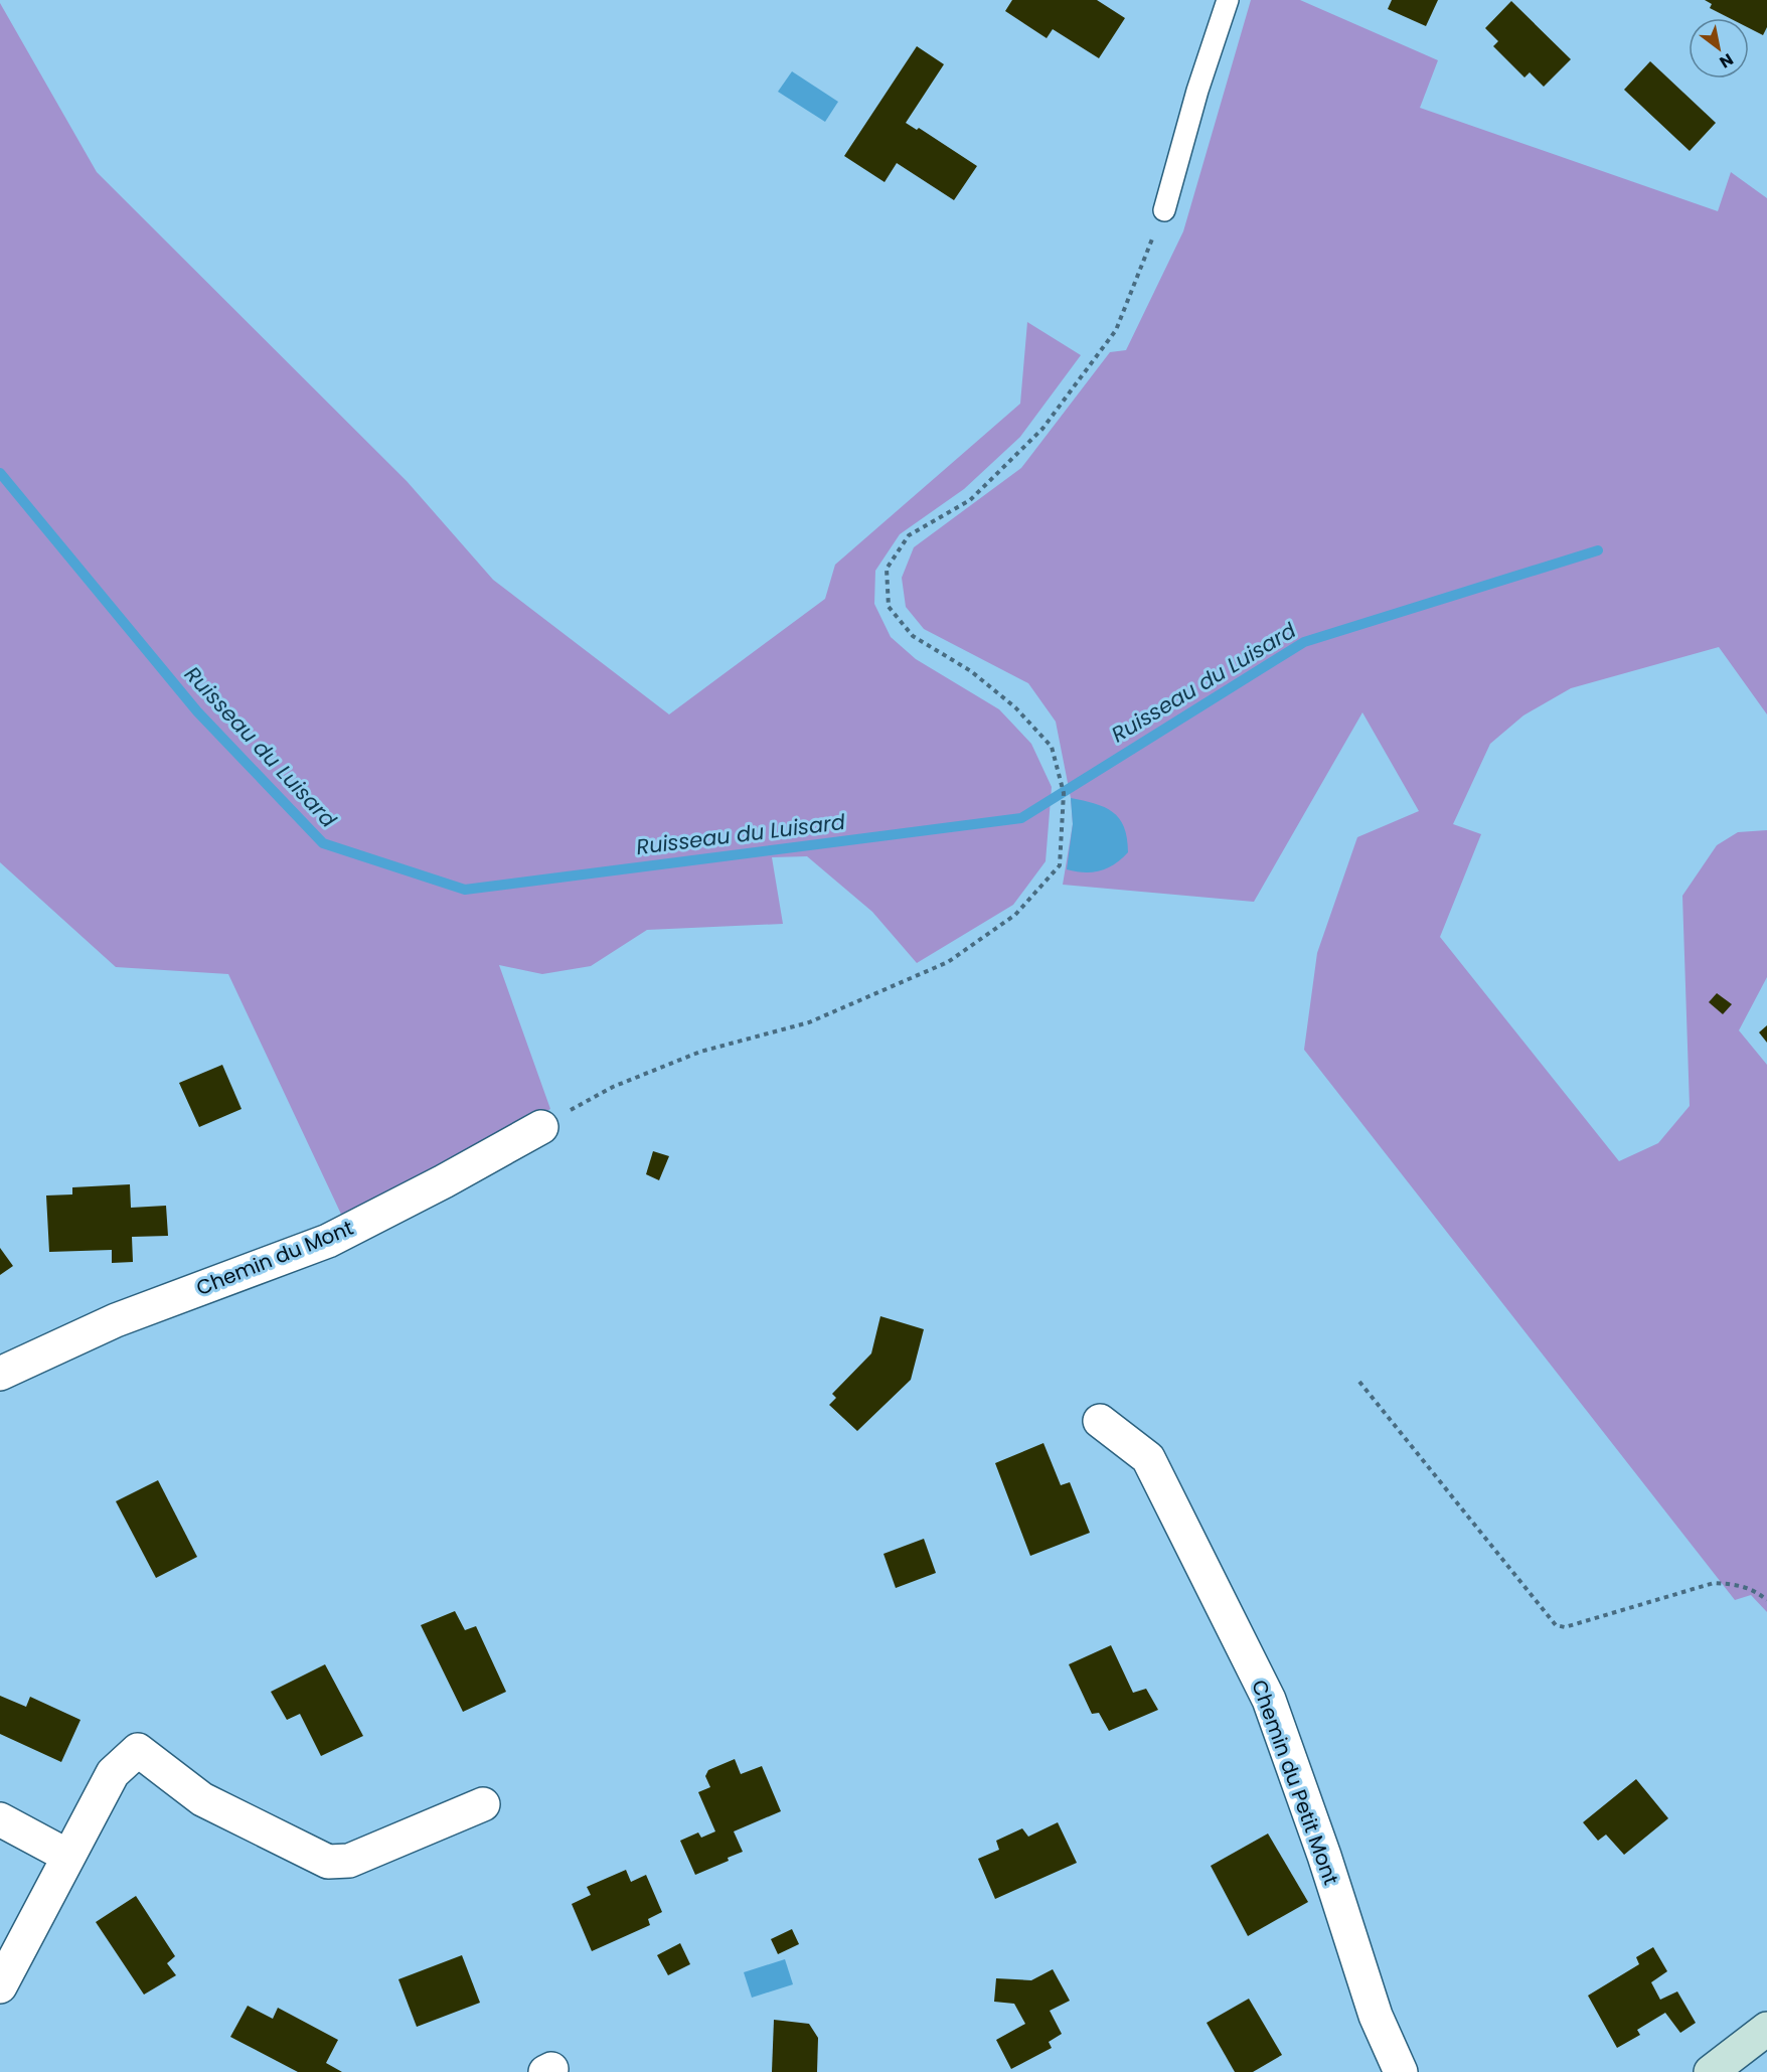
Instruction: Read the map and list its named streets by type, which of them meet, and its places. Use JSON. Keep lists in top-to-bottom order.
{
  "streets": {
    "street": ["Chemin du Mont", "Chemin du Petit Mont"]
  },
  "water": ["Ruisseau du Luisard"],
  "north": "bottom right"
}
